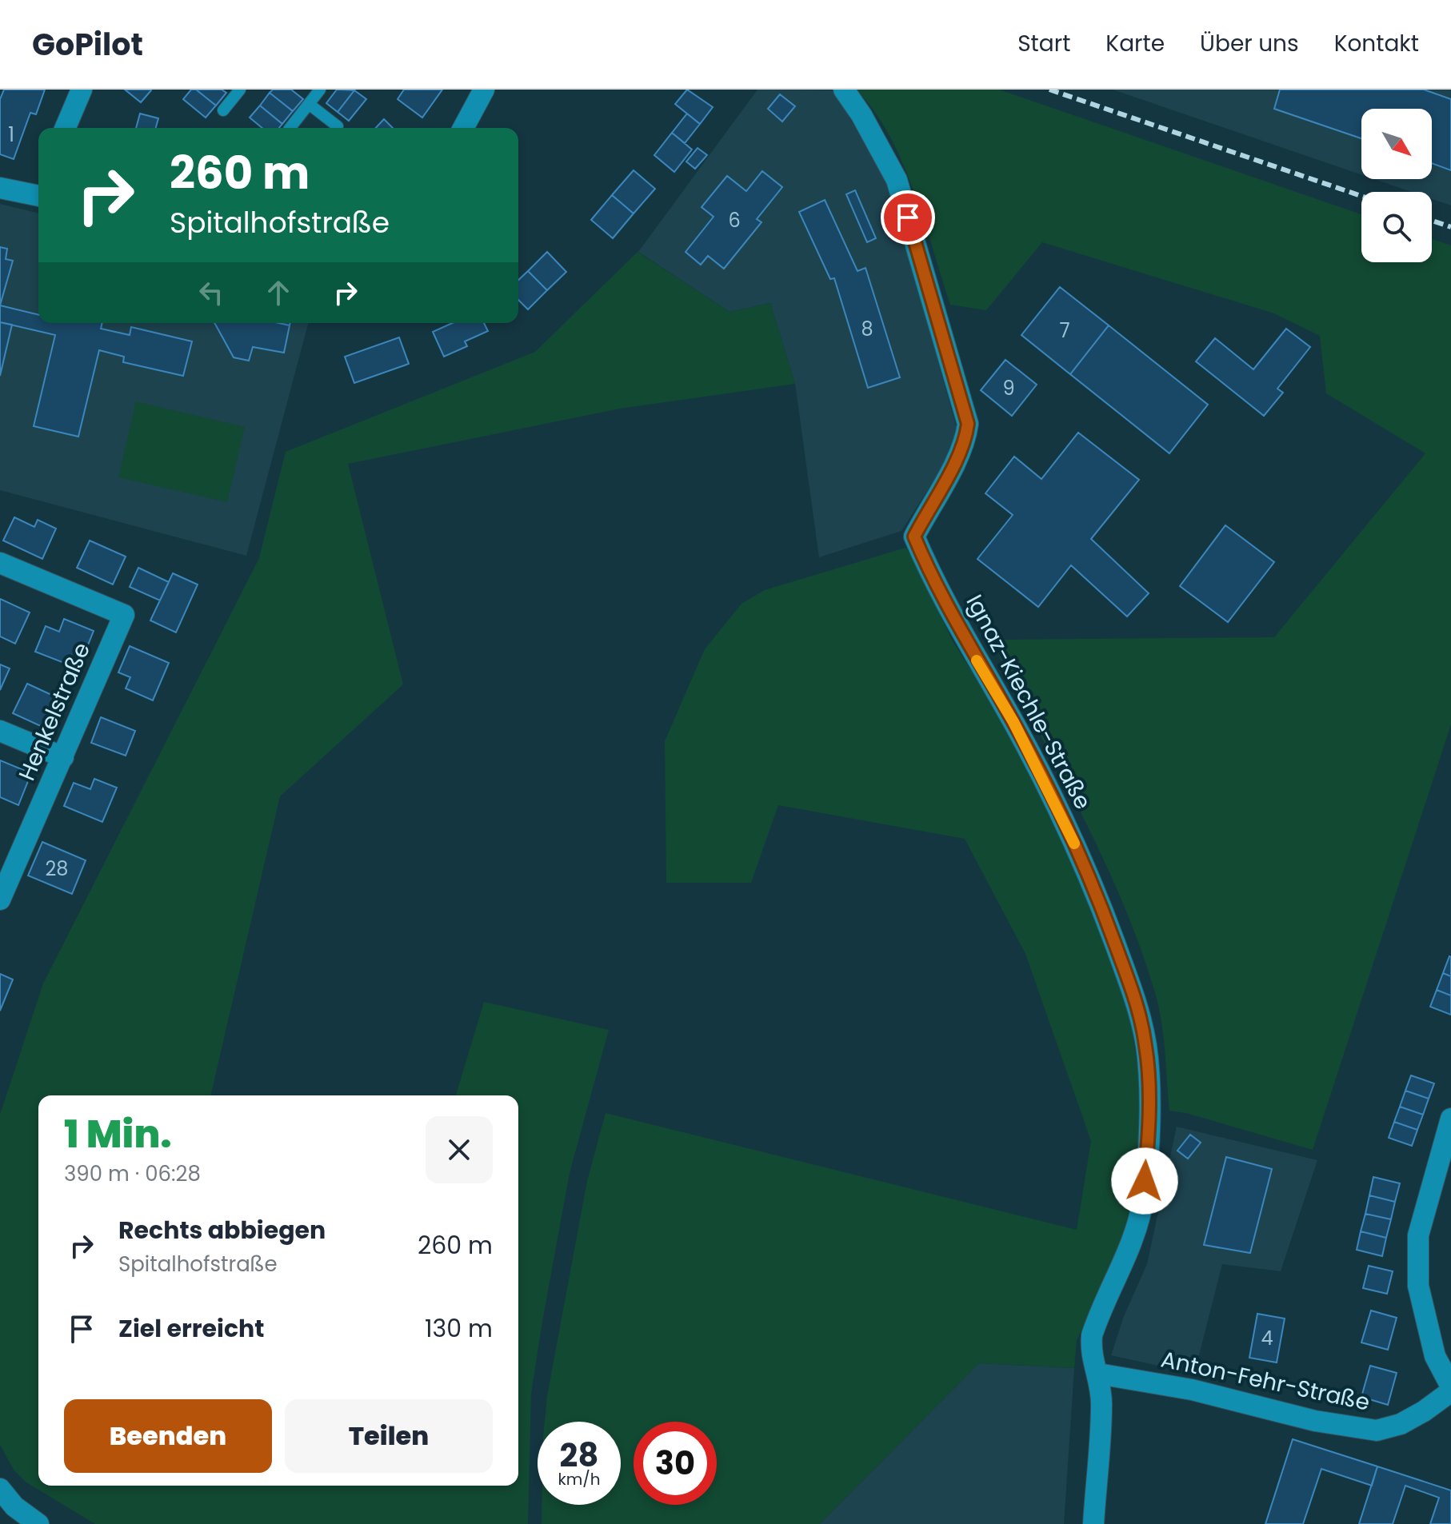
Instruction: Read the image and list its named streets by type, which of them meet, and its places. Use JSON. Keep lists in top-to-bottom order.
{
  "streets": {
    "street": ["Ignaz-Kiechle-Straße", "Henkelstraße", "Anton-Fehr-Straße"]
  },
  "crossings": [
    ["Ignaz-Kiechle-Straße", "Anton-Fehr-Straße"]
  ],
  "house_numbers": [
    "1",
    "6",
    "8",
    "7",
    "9",
    "28",
    "4"
  ],
  "north": "bottom right",
  "page": {
    "header": "GoPilot",
    "nav": [
      "Start",
      "Karte",
      "Über uns",
      "Kontakt"
    ],
    "turn": ["260 m", "Spitalhofstraße"],
    "heading": ["1 Min.", "390 m · 06:28"],
    "list": [
      {
        "name": "Rechts abbiegen",
        "note": "Spitalhofstraße",
        "value": "260 m"
      },
      {
        "name": "Ziel erreicht",
        "value": "130 m"
      }
    ],
    "buttons": ["Beenden", "Teilen"],
    "speed": "28 km/h",
    "limit": "30"
  }
}
